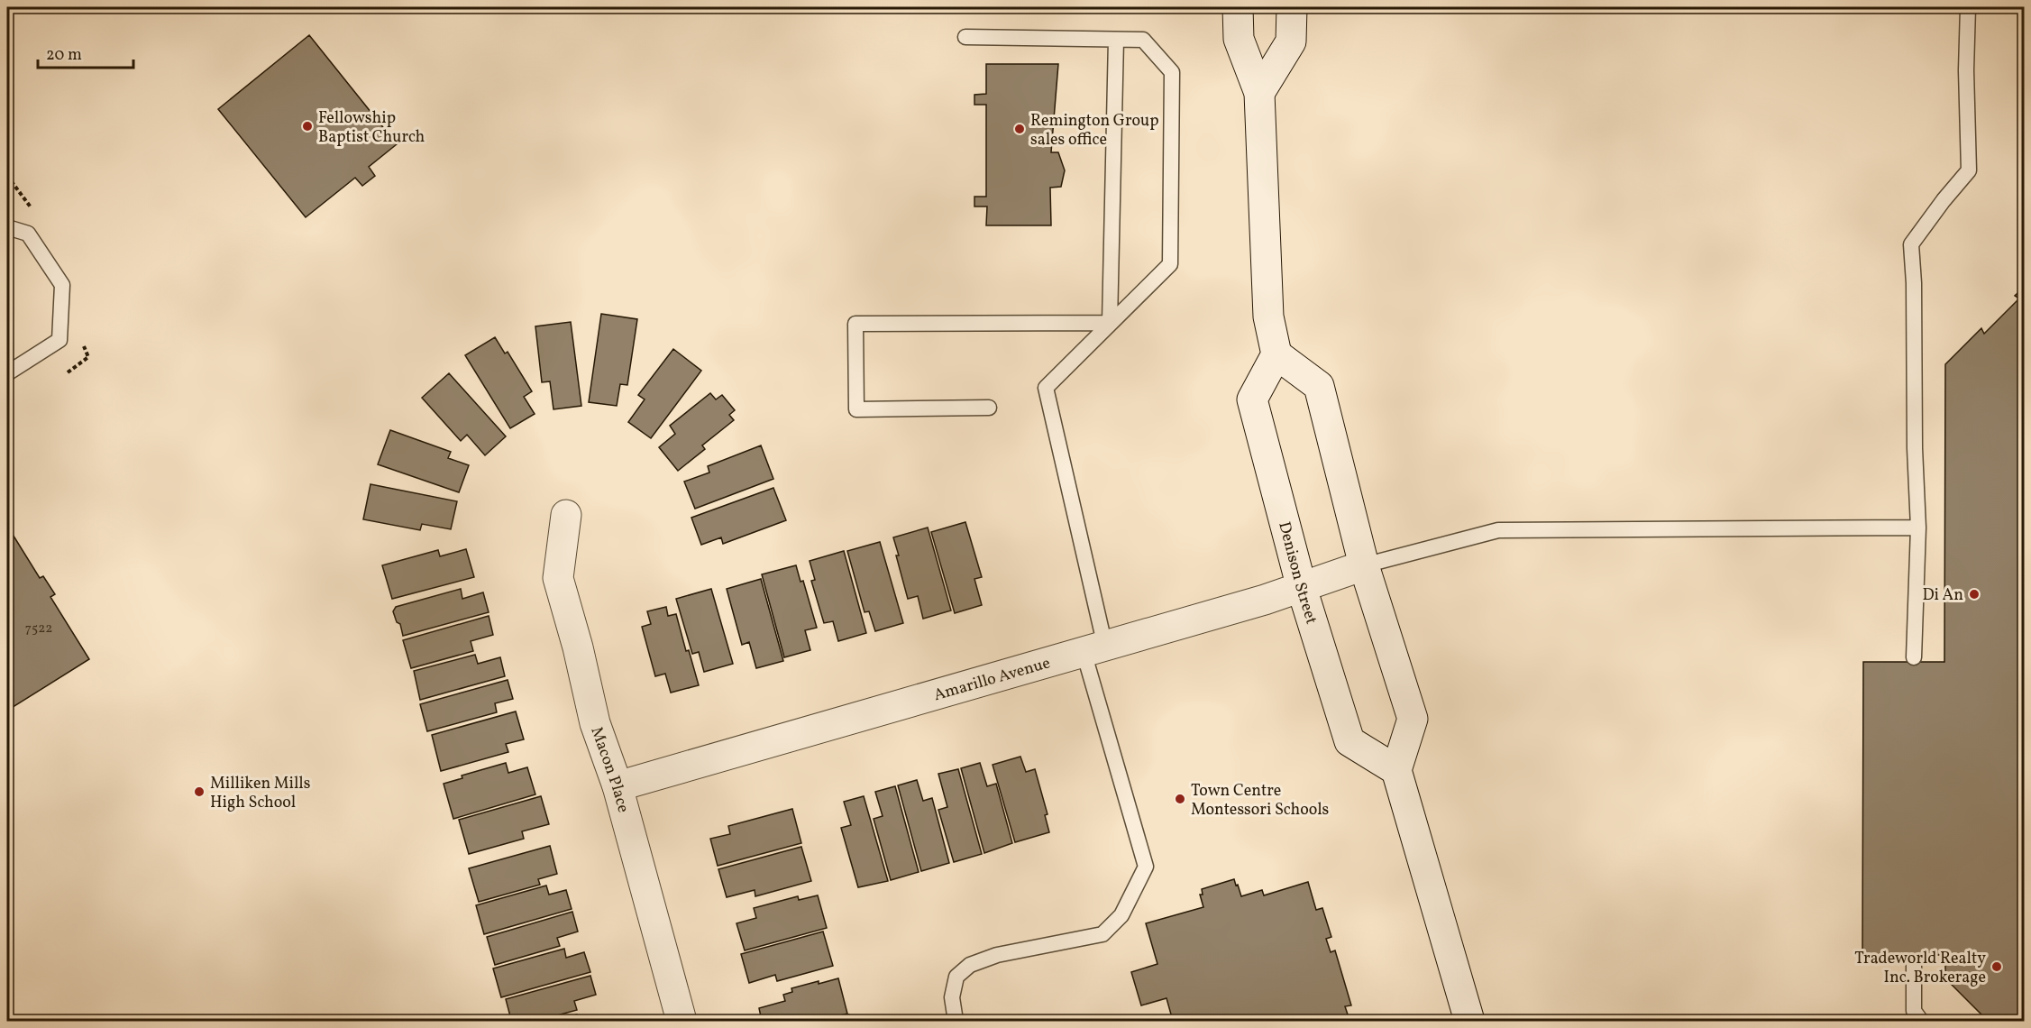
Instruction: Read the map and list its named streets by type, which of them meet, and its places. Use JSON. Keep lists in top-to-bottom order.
{
  "streets": {
    "main road": ["Denison Street", "Amarillo Avenue", "Macon Place"]
  },
  "crossings": [
    ["Denison Street", "Amarillo Avenue"],
    ["Amarillo Avenue", "Macon Place"]
  ],
  "places": [
    "Fellowship Baptist Church",
    "Remington Group sales office",
    "Di An",
    "Milliken Mills High School",
    "Town Centre Montessori Schools",
    "Tradeworld Realty Inc. Brokerage"
  ],
  "house_numbers": ["7522"],
  "scale_bar": "20 m"
}
